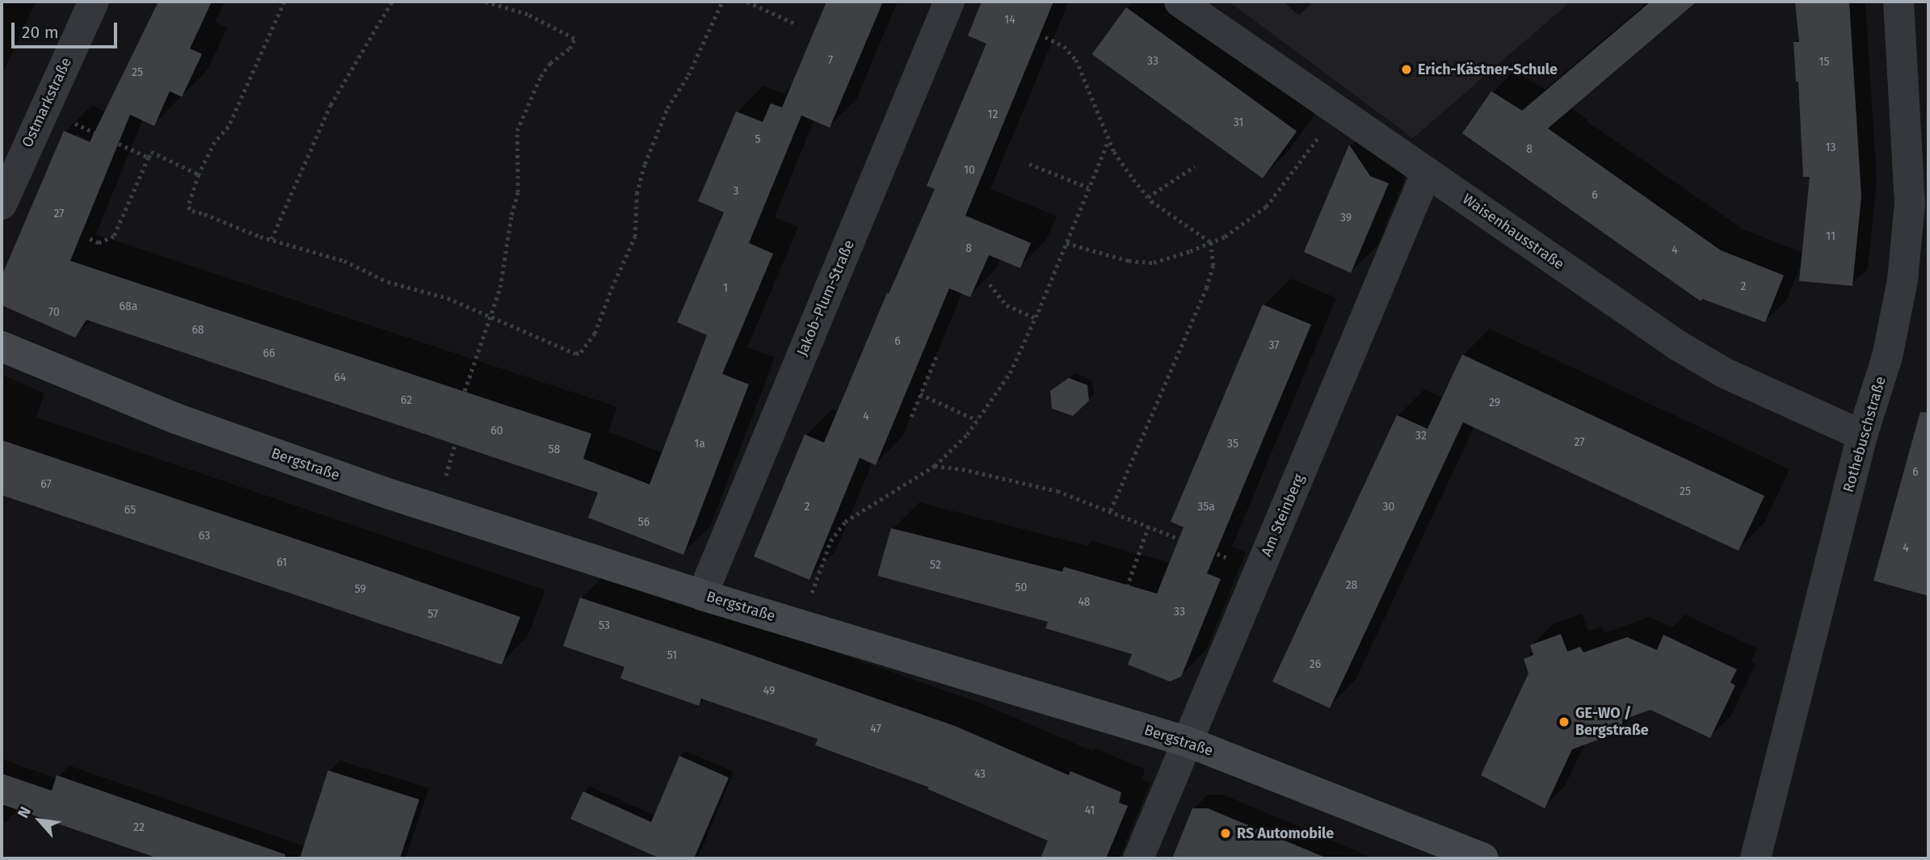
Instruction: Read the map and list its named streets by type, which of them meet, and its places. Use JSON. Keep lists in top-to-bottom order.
{
  "streets": {
    "street": [
      "Ostmarkstraße",
      "Waisenhausstraße",
      "Jakob-Plum-Straße",
      "Rothebuschstraße",
      "Bergstraße",
      "Am Steinberg"
    ]
  },
  "crossings": [
    ["Waisenhausstraße", "Rothebuschstraße"],
    ["Waisenhausstraße", "Am Steinberg"],
    ["Jakob-Plum-Straße", "Bergstraße"],
    ["Bergstraße", "Am Steinberg"]
  ],
  "places": ["Erich-Kästner-Schule", "GE-WO / Bergstraße", "RS Automobile"],
  "house_numbers": [
    "14",
    "7",
    "33",
    "15",
    "25",
    "12",
    "31",
    "5",
    "13",
    "8",
    "10",
    "3",
    "6",
    "27",
    "39",
    "11",
    "8",
    "4",
    "2",
    "1",
    "68a",
    "70",
    "68",
    "6",
    "37",
    "66",
    "64",
    "62",
    "29",
    "4",
    "60",
    "32",
    "27",
    "1a",
    "35",
    "58",
    "6",
    "67",
    "25",
    "2",
    "35a",
    "30",
    "65",
    "56",
    "63",
    "4",
    "61",
    "52",
    "28",
    "50",
    "59",
    "48",
    "33",
    "57",
    "53",
    "51",
    "26",
    "49",
    "47",
    "43",
    "41",
    "22"
  ],
  "scale_bar": "20 m",
  "north": "top left"
}
